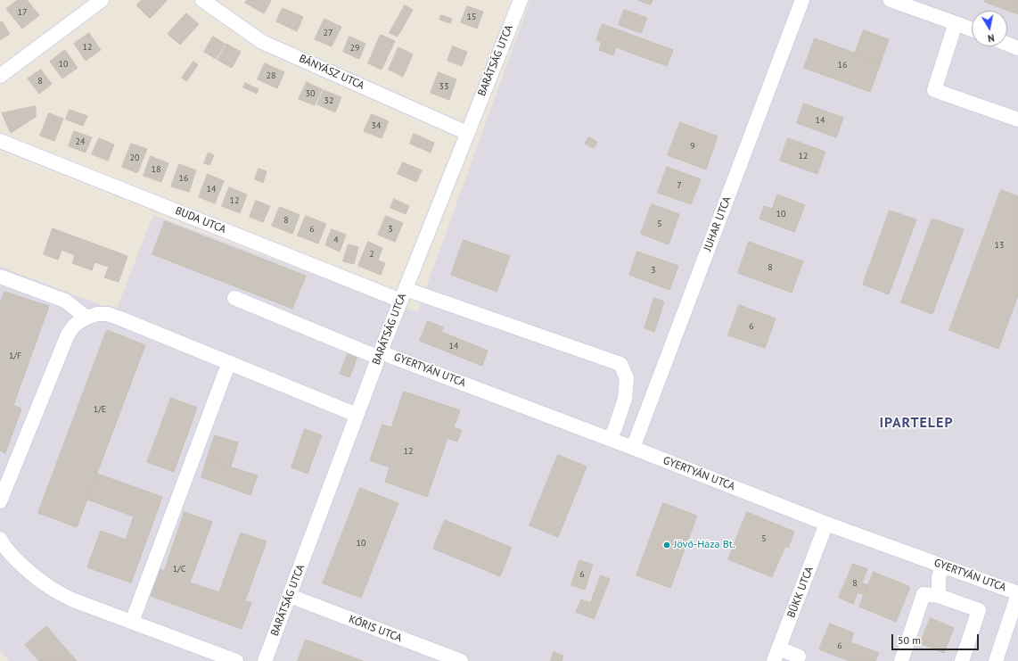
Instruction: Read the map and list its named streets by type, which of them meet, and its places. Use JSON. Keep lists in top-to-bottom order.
{
  "streets": {
    "street": [
      "BARÁTSÁG UTCA",
      "BÁNYÁSZ UTCA",
      "BUDA UTCA",
      "JUHAR UTCA",
      "GYERTYÁN UTCA",
      "BÜKK UTCA",
      "KŐRIS UTCA"
    ]
  },
  "crossings": [
    ["BARÁTSÁG UTCA", "BÁNYÁSZ UTCA"],
    ["BARÁTSÁG UTCA", "BUDA UTCA"],
    ["BARÁTSÁG UTCA", "GYERTYÁN UTCA"],
    ["BARÁTSÁG UTCA", "KŐRIS UTCA"],
    ["BUDA UTCA", "GYERTYÁN UTCA"],
    ["JUHAR UTCA", "GYERTYÁN UTCA"],
    ["GYERTYÁN UTCA", "BÜKK UTCA"]
  ],
  "districts": ["IPARTELEP"],
  "places": ["Jövő-Háza Bt."],
  "house_numbers": [
    "17",
    "15",
    "27",
    "12",
    "29",
    "10",
    "16",
    "28",
    "8",
    "33",
    "30",
    "32",
    "14",
    "34",
    "24",
    "9",
    "12",
    "20",
    "18",
    "16",
    "7",
    "14",
    "12",
    "10",
    "8",
    "5",
    "6",
    "3",
    "4",
    "13",
    "2",
    "8",
    "3",
    "6",
    "14",
    "1/F",
    "1/E",
    "12",
    "5",
    "10",
    "1/C",
    "6",
    "8",
    "6"
  ],
  "scale_bar": "50 m",
  "north": "bottom"
}
